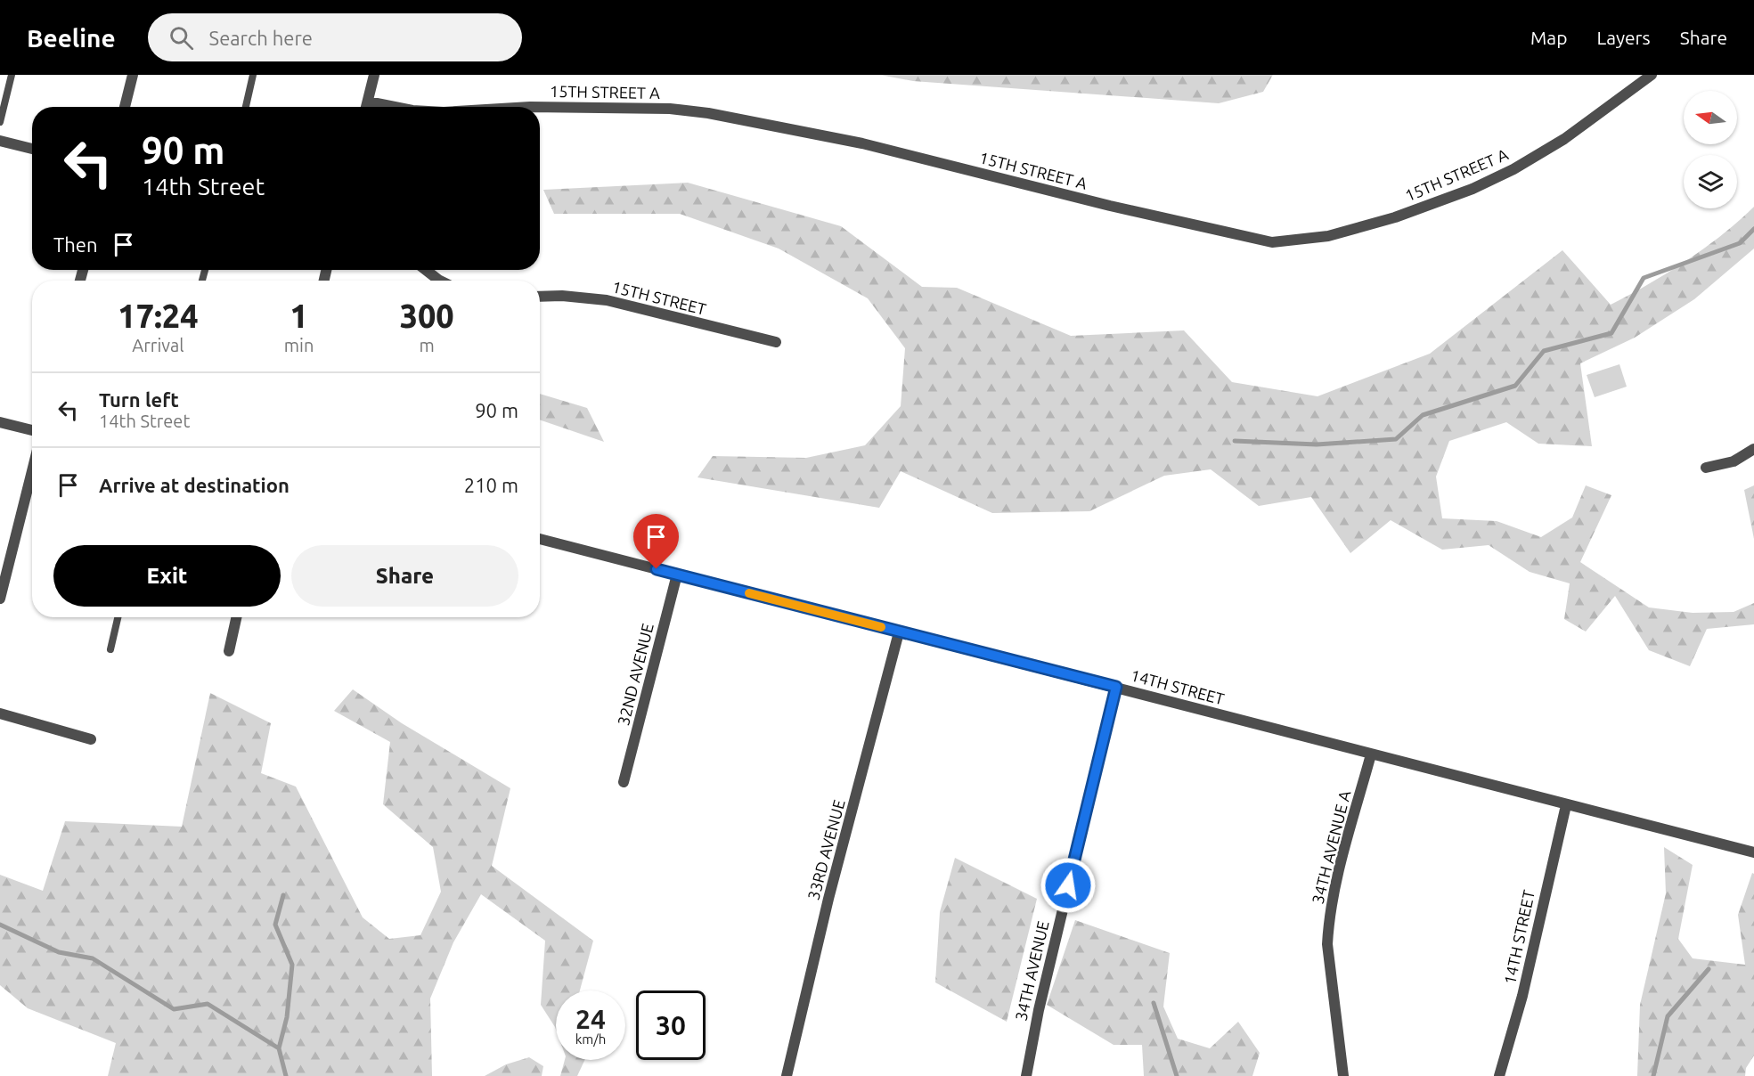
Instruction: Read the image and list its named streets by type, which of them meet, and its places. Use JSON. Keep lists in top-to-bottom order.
{
  "streets": {
    "street": [
      "15TH STREET A",
      "15TH STREET",
      "32ND AVENUE",
      "14TH STREET",
      "34TH AVENUE A",
      "33RD AVENUE",
      "34TH AVENUE"
    ]
  },
  "crossings": [
    ["32ND AVENUE", "14TH STREET"],
    ["14TH STREET", "34TH AVENUE A"],
    ["14TH STREET", "33RD AVENUE"],
    ["14TH STREET", "34TH AVENUE"]
  ],
  "north": "left",
  "page": {
    "header": "Beeline",
    "search": "Search here",
    "nav": ["Map", "Layers", "Share"],
    "turn": ["90 m", "14th Street"],
    "then": "Then",
    "eta": [
      "17:24",
      "Arrival",
      "1",
      "min",
      "300",
      "m"
    ],
    "list": [
      {
        "name": "Turn left",
        "note": "14th Street",
        "value": "90 m"
      },
      {
        "name": "Arrive at destination",
        "value": "210 m"
      }
    ],
    "buttons": ["Exit", "Share"],
    "speed": "24 km/h",
    "limit": "30"
  }
}
